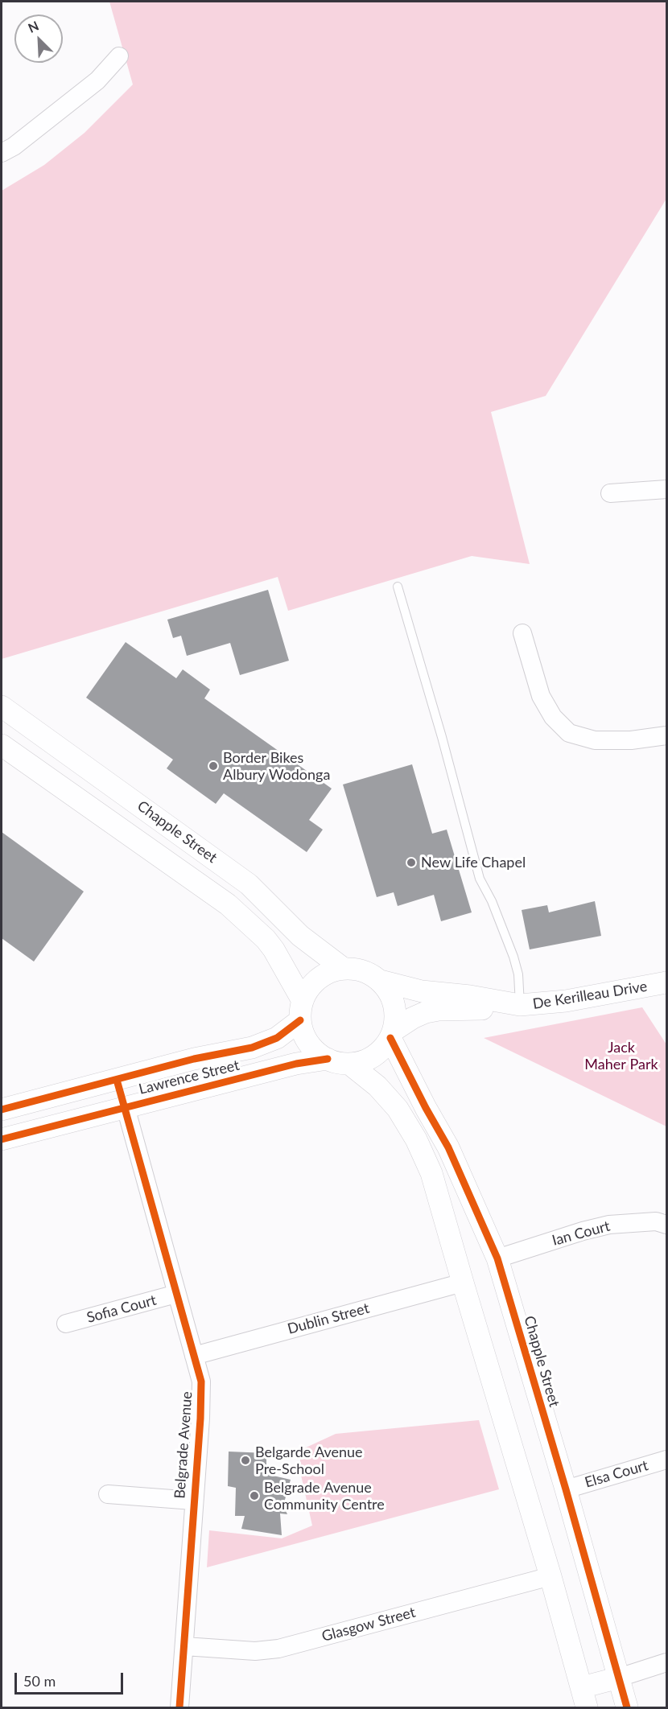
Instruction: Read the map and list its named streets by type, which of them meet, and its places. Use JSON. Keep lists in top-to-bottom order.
{
  "streets": {
    "street": [
      "Chapple Street",
      "De Kerilleau Drive",
      "Lawrence Street",
      "Ian Court",
      "Sofia Court",
      "Dublin Street",
      "Belgrade Avenue",
      "Elsa Court",
      "Glasgow Street"
    ]
  },
  "crossings": [
    ["Chapple Street", "De Kerilleau Drive"],
    ["Chapple Street", "Lawrence Street"],
    ["Chapple Street", "Ian Court"],
    ["Chapple Street", "Elsa Court"],
    ["De Kerilleau Drive", "Lawrence Street"],
    ["Lawrence Street", "Belgrade Avenue"],
    ["Sofia Court", "Belgrade Avenue"],
    ["Dublin Street", "Belgrade Avenue"],
    ["Belgrade Avenue", "Glasgow Street"]
  ],
  "parks": ["Jack Maher Park"],
  "places": [
    "Border Bikes Albury Wodonga",
    "New Life Chapel",
    "Belgarde Avenue Pre-School",
    "Belgrade Avenue Community Centre"
  ],
  "scale_bar": "50 m",
  "north": "top left"
}
